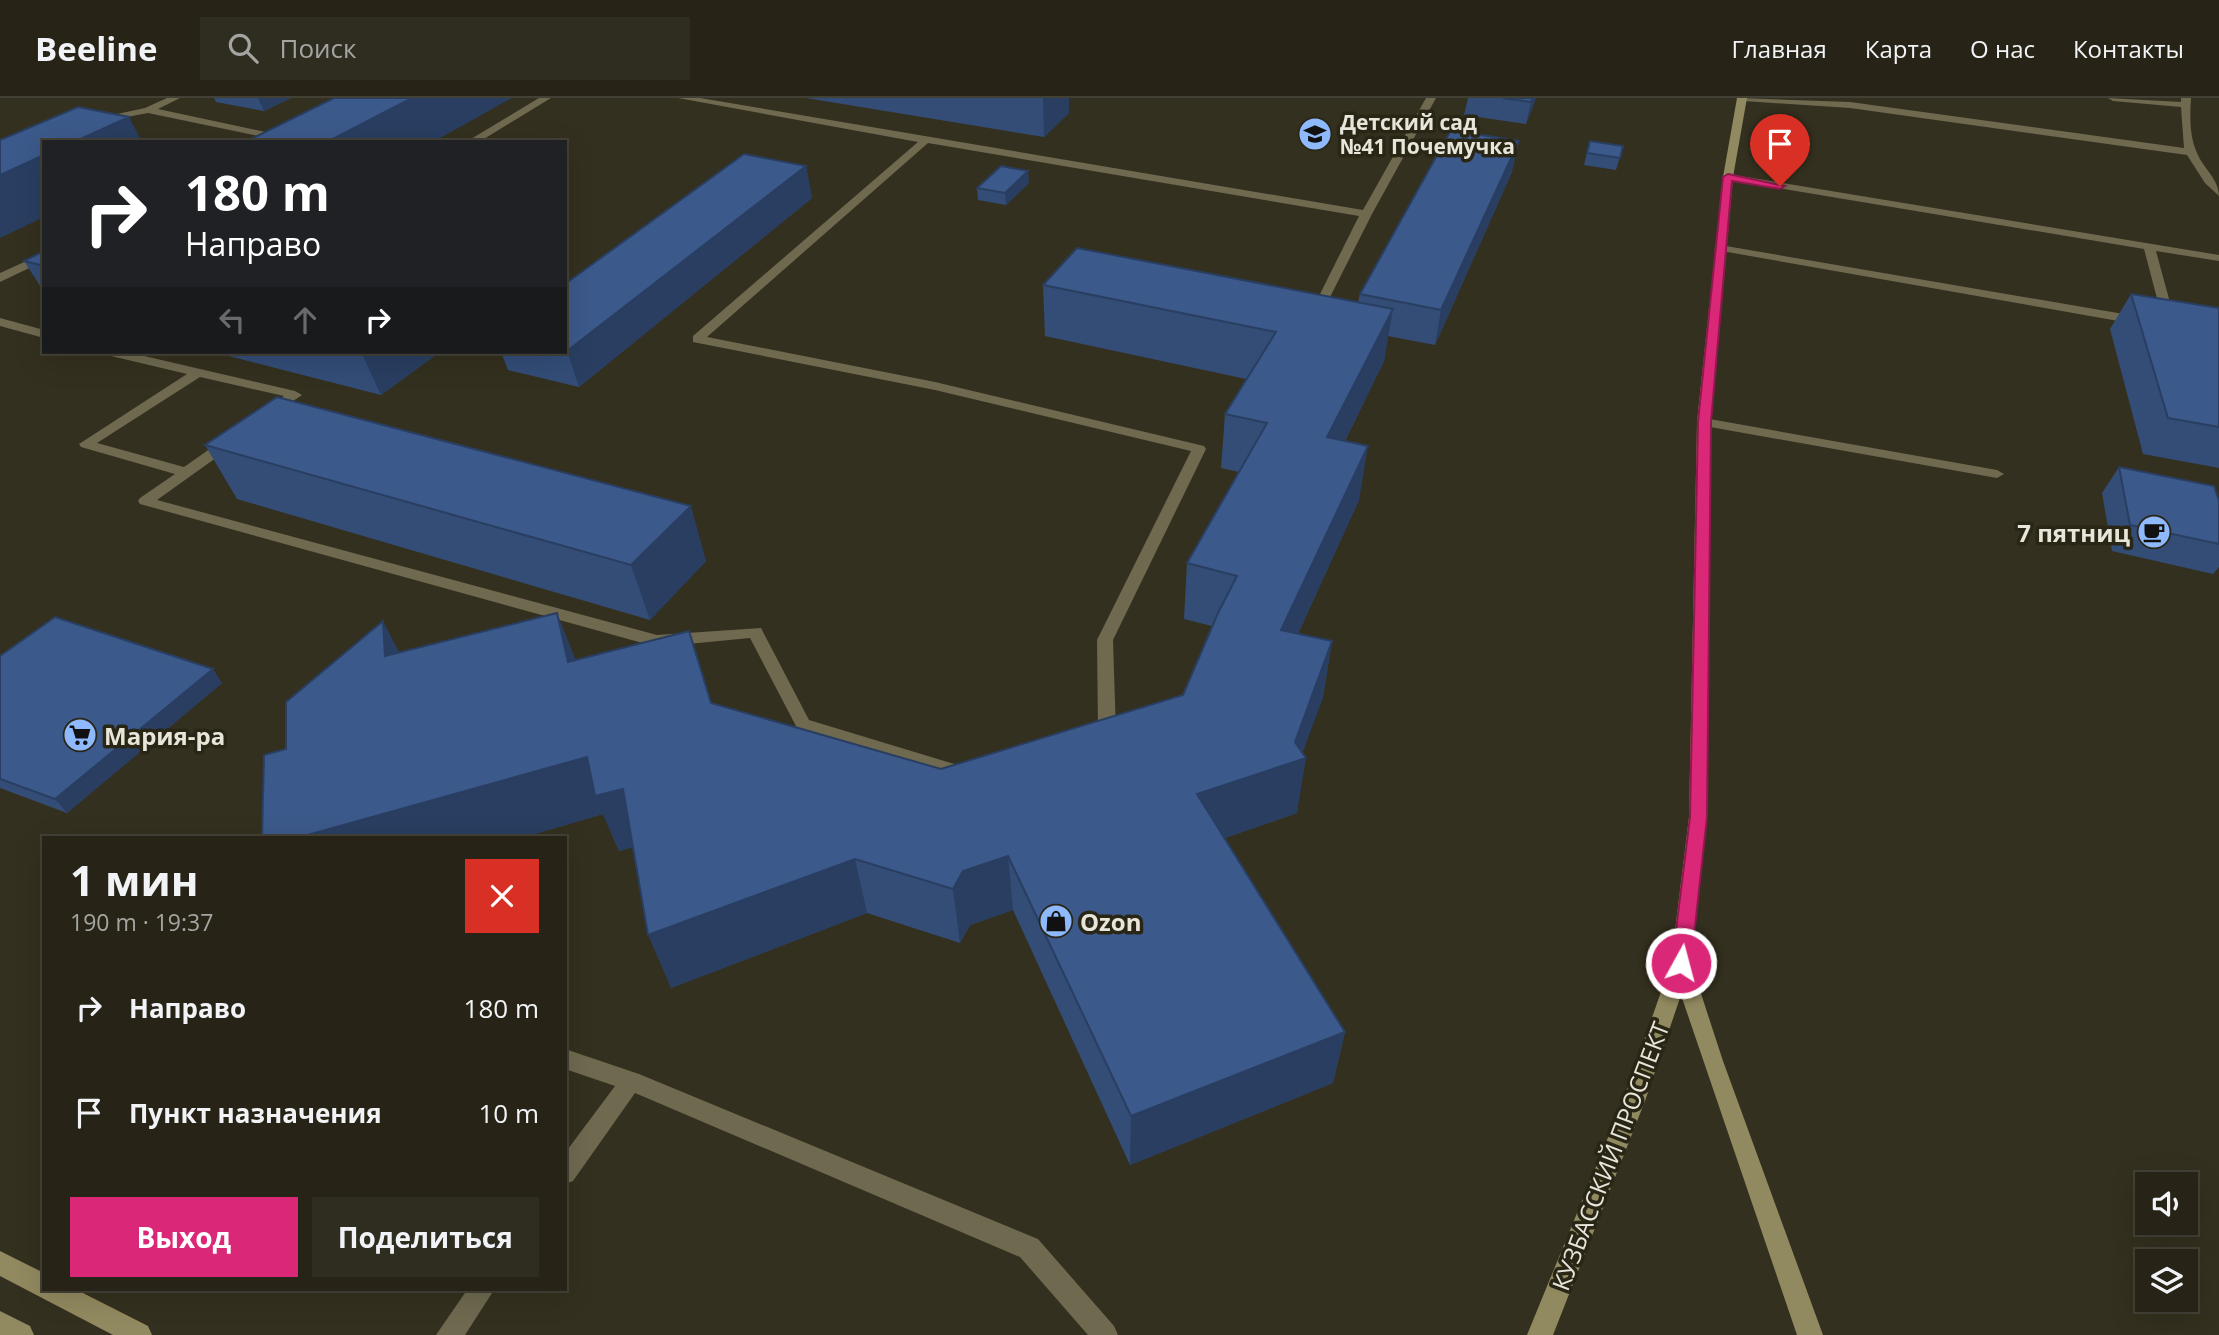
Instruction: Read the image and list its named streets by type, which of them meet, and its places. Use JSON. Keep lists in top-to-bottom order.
{
  "streets": {
    "street": ["КУЗБАССКИЙ ПРОСПЕКТ"]
  },
  "places": {
    "school or university": ["Детский сад №41 Почемучка"],
    "cafe": ["7 пятниц"],
    "supermarket": ["Мария-ра"],
    "shop": ["Ozon"]
  },
  "page": {
    "header": "Beeline",
    "search": "Поиск",
    "nav": [
      "Главная",
      "Карта",
      "О нас",
      "Контакты"
    ],
    "turn": ["180 m", "Направо"],
    "heading": ["1 мин", "190 m · 19:37"],
    "list": [
      {
        "name": "Направо",
        "value": "180 m"
      },
      {
        "name": "Пункт назначения",
        "value": "10 m"
      }
    ],
    "buttons": ["Выход", "Поделиться"]
  }
}
